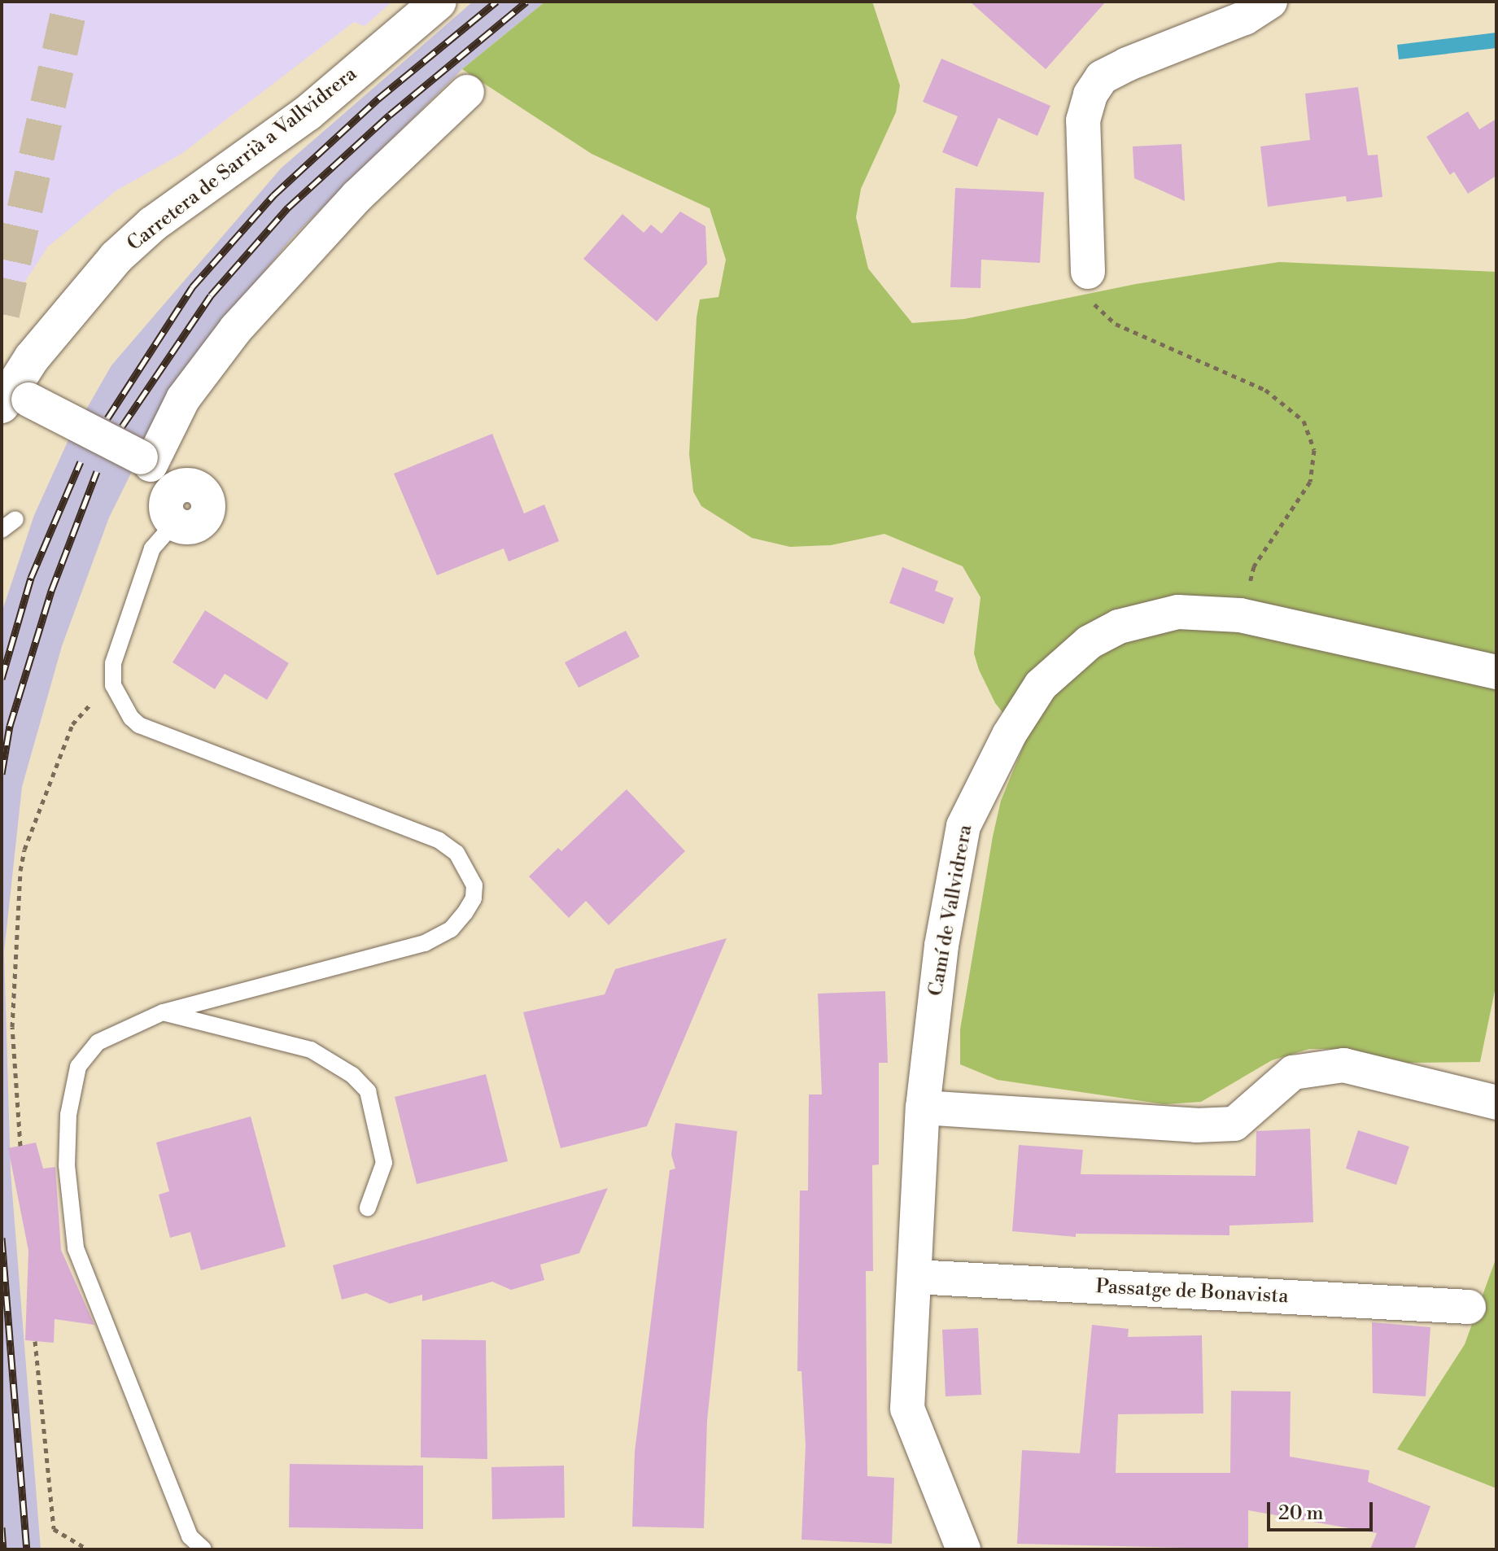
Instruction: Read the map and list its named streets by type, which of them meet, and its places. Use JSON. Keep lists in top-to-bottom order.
{
  "streets": {
    "main road": ["Carretera de Sarrià a Vallvidrera"],
    "street": ["Camí de Vallvidrera", "Passatge de Bonavista"]
  },
  "crossings": [
    ["Camí de Vallvidrera", "Passatge de Bonavista"]
  ],
  "scale_bar": "20 m"
}
